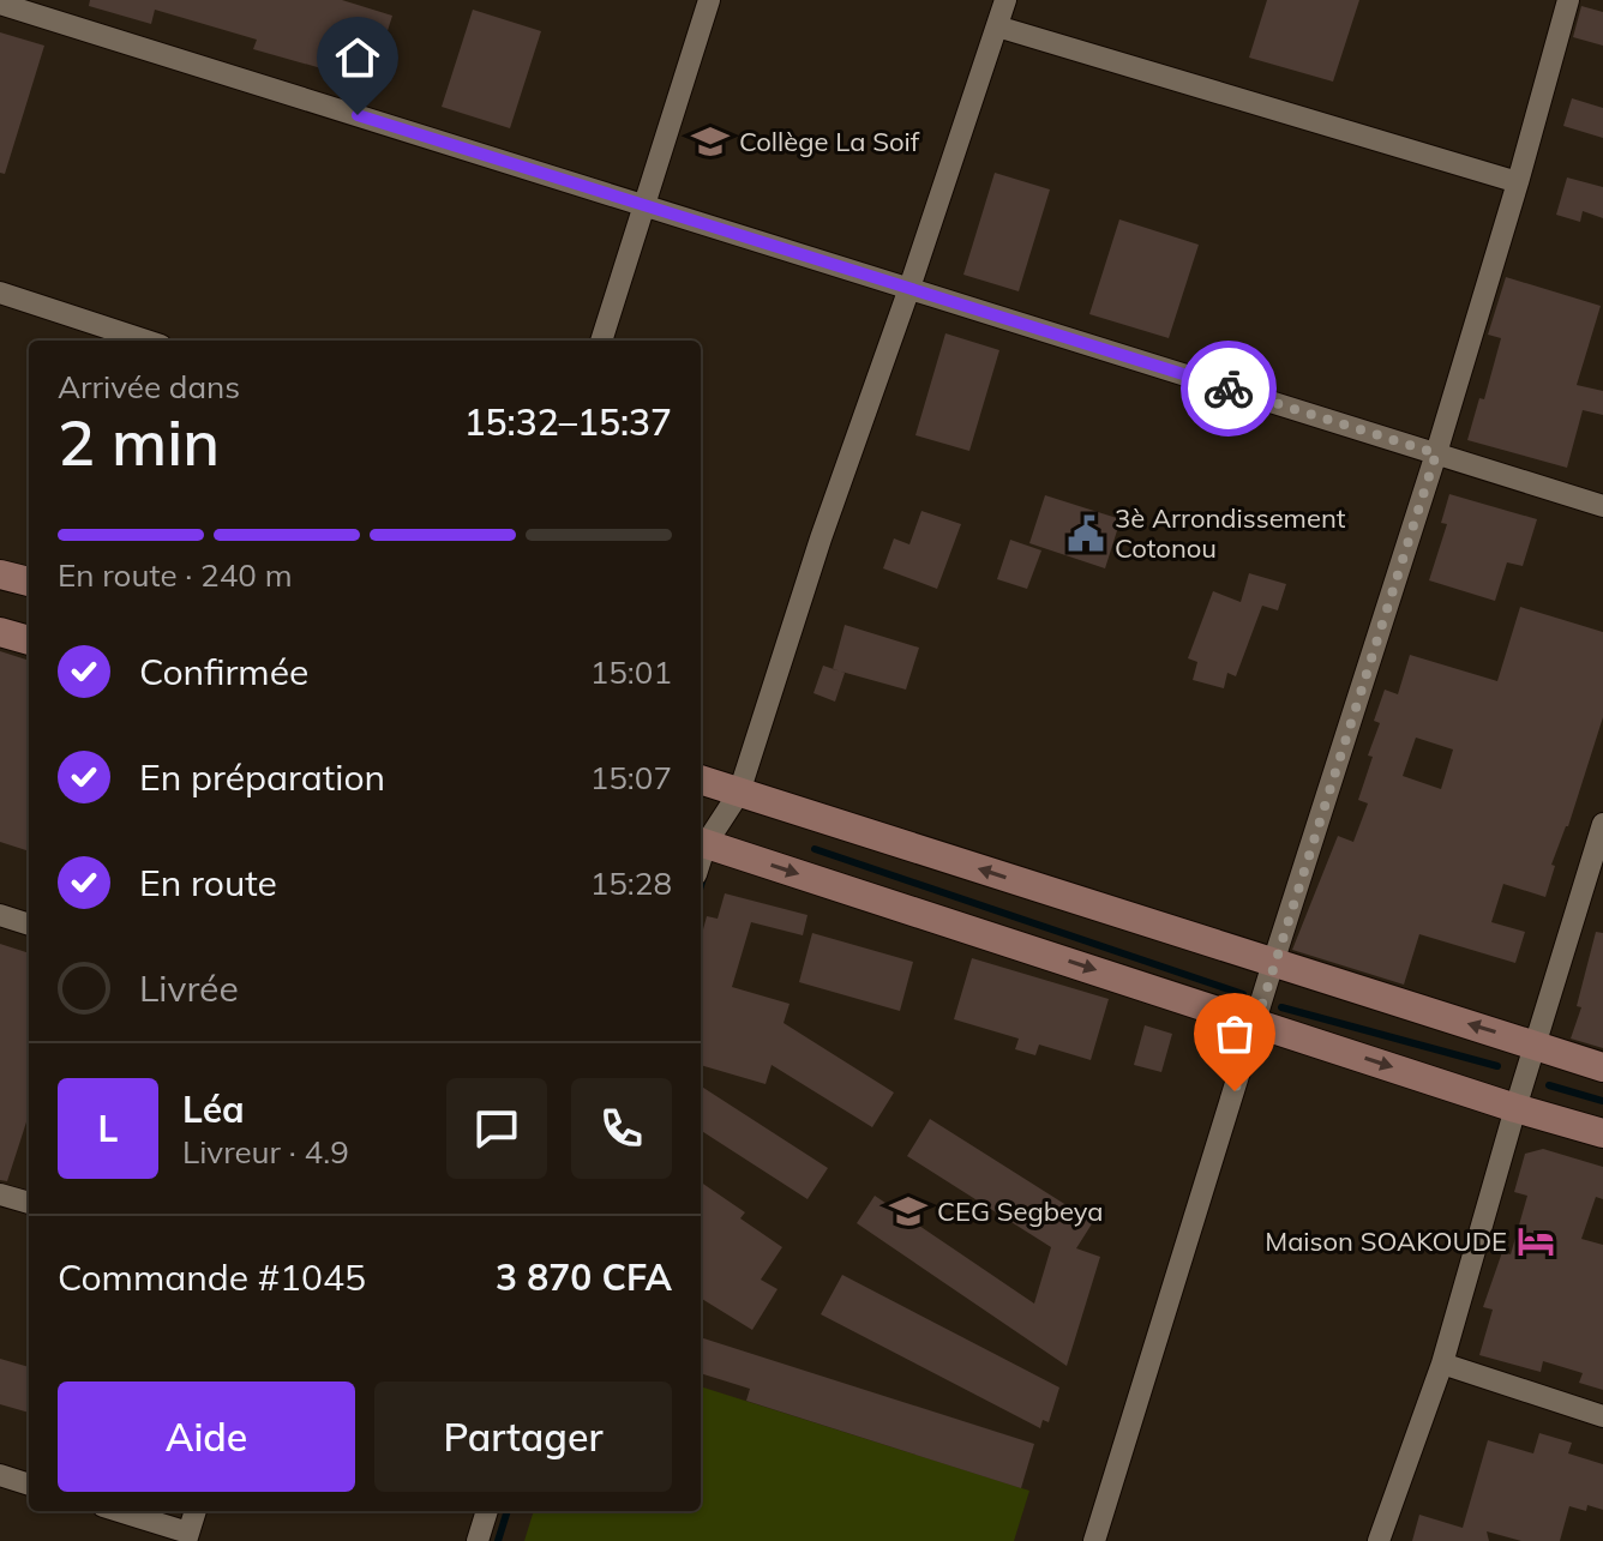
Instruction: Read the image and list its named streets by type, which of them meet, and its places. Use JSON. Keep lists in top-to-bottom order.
{
  "places": {
    "school or university": ["Collège La Soif", "CEG Segbeya"],
    "public building": ["3è Arrondissement Cotonou"],
    "hotel": ["Maison SOAKOUDE"]
  },
  "page": {
    "heading": ["2 min", "Arrivée dans", "15:32–15:37"],
    "panel": [
      "Léa",
      "Livreur · 4.9",
      "Commande #1045",
      "3 870 CFA"
    ],
    "bar": "En route · 240 m",
    "list": [
      ["Confirmée", "15:01"],
      ["En préparation", "15:07"],
      ["En route", "15:28"],
      "Livrée"
    ],
    "round": "L",
    "buttons": ["Aide", "Partager"]
  }
}
